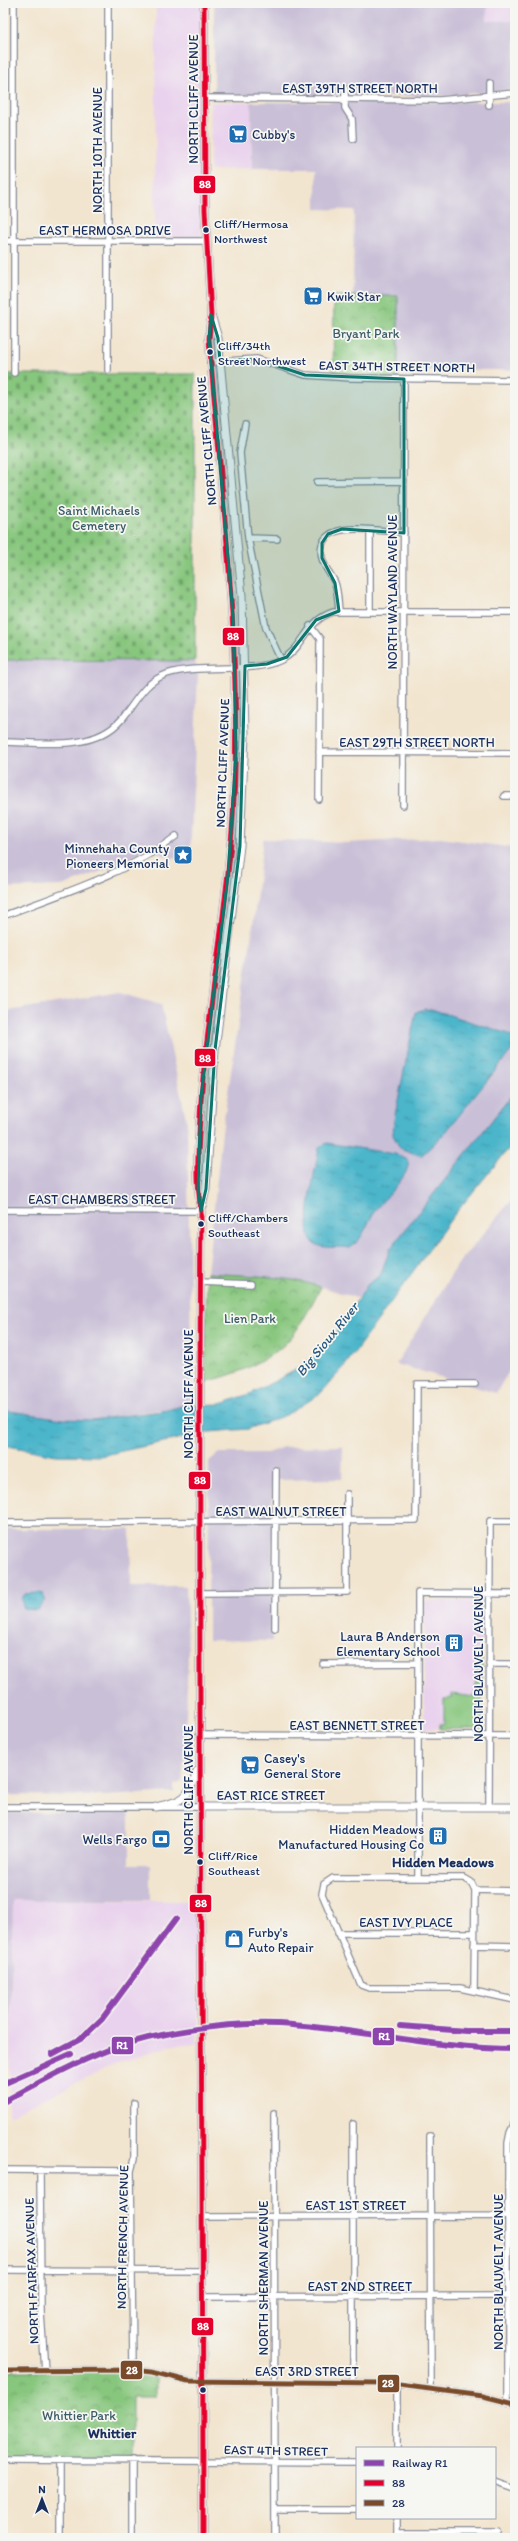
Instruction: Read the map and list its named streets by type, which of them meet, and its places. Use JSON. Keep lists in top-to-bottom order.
{
  "streets": {
    "main road": ["NORTH CLIFF AVENUE", "EAST RICE STREET"],
    "street": [
      "EAST 39TH STREET NORTH",
      "NORTH 10TH AVENUE",
      "EAST HERMOSA DRIVE",
      "EAST 34TH STREET NORTH",
      "NORTH WAYLAND AVENUE",
      "EAST 29TH STREET NORTH",
      "EAST CHAMBERS STREET",
      "EAST WALNUT STREET",
      "NORTH BLAUVELT AVENUE",
      "EAST BENNETT STREET",
      "EAST IVY PLACE",
      "EAST 1ST STREET",
      "NORTH FRENCH AVENUE",
      "NORTH FAIRFAX AVENUE",
      "NORTH SHERMAN AVENUE",
      "EAST 2ND STREET",
      "EAST 3RD STREET",
      "EAST 4TH STREET"
    ]
  },
  "crossings": [
    ["EAST 39TH STREET NORTH", "NORTH CLIFF AVENUE"],
    ["NORTH CLIFF AVENUE", "EAST HERMOSA DRIVE"],
    ["NORTH CLIFF AVENUE", "EAST 34TH STREET NORTH"],
    ["NORTH CLIFF AVENUE", "EAST CHAMBERS STREET"],
    ["NORTH CLIFF AVENUE", "EAST WALNUT STREET"],
    ["NORTH CLIFF AVENUE", "EAST BENNETT STREET"],
    ["NORTH CLIFF AVENUE", "EAST RICE STREET"],
    ["NORTH CLIFF AVENUE", "EAST 1ST STREET"],
    ["NORTH CLIFF AVENUE", "EAST 2ND STREET"],
    ["NORTH CLIFF AVENUE", "EAST 3RD STREET"],
    ["NORTH CLIFF AVENUE", "EAST 4TH STREET"],
    ["NORTH 10TH AVENUE", "EAST HERMOSA DRIVE"],
    ["EAST 34TH STREET NORTH", "NORTH WAYLAND AVENUE"],
    ["NORTH WAYLAND AVENUE", "EAST 29TH STREET NORTH"],
    ["NORTH BLAUVELT AVENUE", "EAST BENNETT STREET"],
    ["NORTH BLAUVELT AVENUE", "EAST RICE STREET"],
    ["NORTH BLAUVELT AVENUE", "EAST 1ST STREET"],
    ["NORTH BLAUVELT AVENUE", "EAST 2ND STREET"],
    ["NORTH BLAUVELT AVENUE", "EAST 3RD STREET"],
    ["EAST 1ST STREET", "NORTH SHERMAN AVENUE"],
    ["NORTH FRENCH AVENUE", "EAST 3RD STREET"],
    ["NORTH FAIRFAX AVENUE", "EAST 3RD STREET"],
    ["NORTH SHERMAN AVENUE", "EAST 2ND STREET"],
    ["NORTH SHERMAN AVENUE", "EAST 3RD STREET"],
    ["NORTH SHERMAN AVENUE", "EAST 4TH STREET"]
  ],
  "districts": ["Hidden Meadows", "Whittier"],
  "water": ["Big Sioux River"],
  "parks": [
    "Bryant Park",
    "Saint Michaels Cemetery",
    "Lien Park",
    "Whittier Park"
  ],
  "places": {
    "supermarket": ["Cubby's", "Kwik Star", "Casey's General Store"],
    "other": [
      "Cliff/Hermosa Northwest",
      "Cliff/34th Street Northwest",
      "Cliff/Chambers Southeast",
      "Cliff/Rice Southeast"
    ],
    "place": ["Minnehaha County Pioneers Memorial"],
    "building": ["Laura B Anderson Elementary School", "Hidden Meadows Manufactured Housing Co"],
    "bank": ["Wells Fargo"],
    "shop": ["Furby's Auto Repair"]
  },
  "lines": ["transit line 88", "rail line R1", "transit line 28"],
  "legend": ["Railway R1", "88", "28"],
  "north": "top"
}
